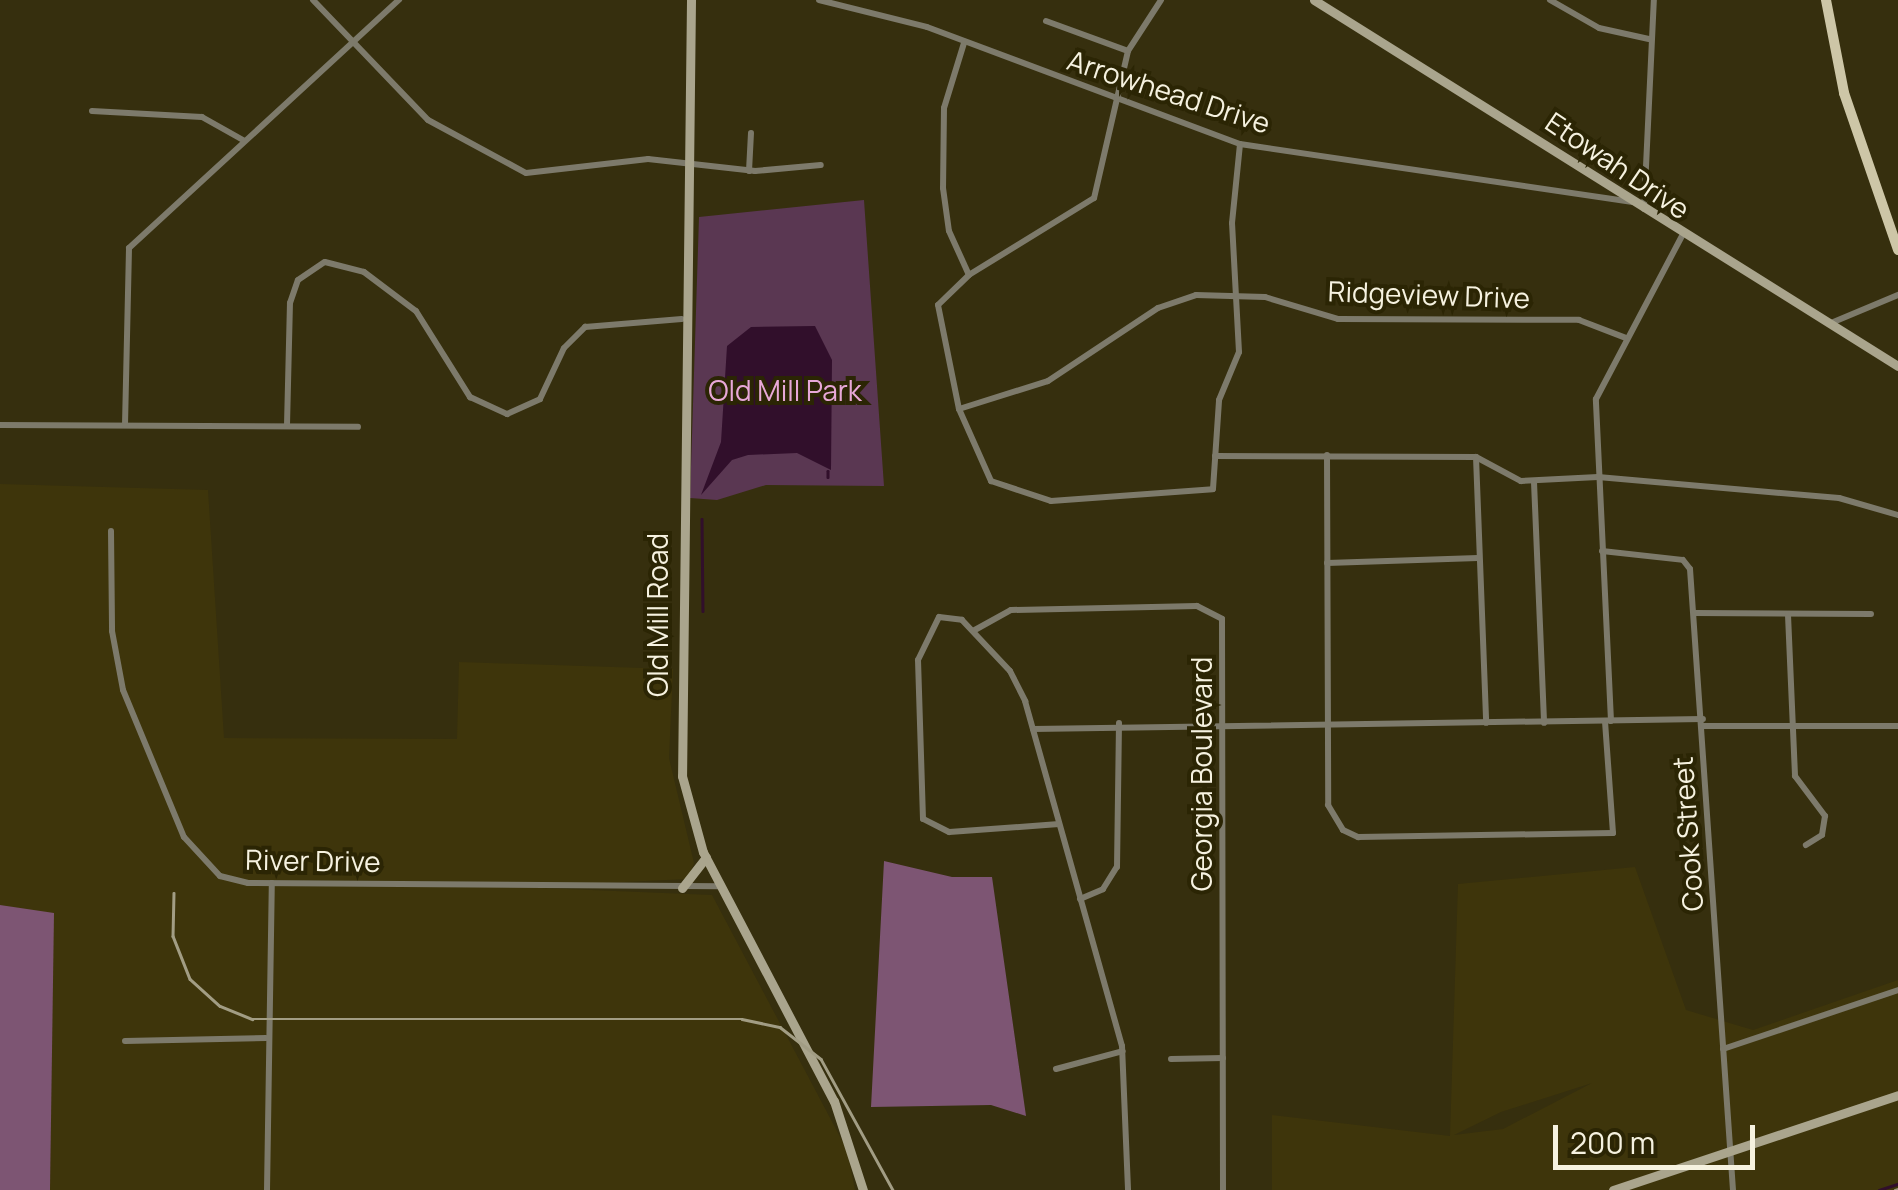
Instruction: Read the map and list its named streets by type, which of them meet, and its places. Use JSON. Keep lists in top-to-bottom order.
{
  "streets": {
    "street": [
      "Arrowhead Drive",
      "Etowah Drive",
      "Ridgeview Drive",
      "Old Mill Road",
      "Georgia Boulevard",
      "Cook Street",
      "River Drive"
    ]
  },
  "crossings": [
    ["Arrowhead Drive", "Etowah Drive"],
    ["Old Mill Road", "River Drive"]
  ],
  "parks": ["Old Mill Park"],
  "scale_bar": "200 m"
}
